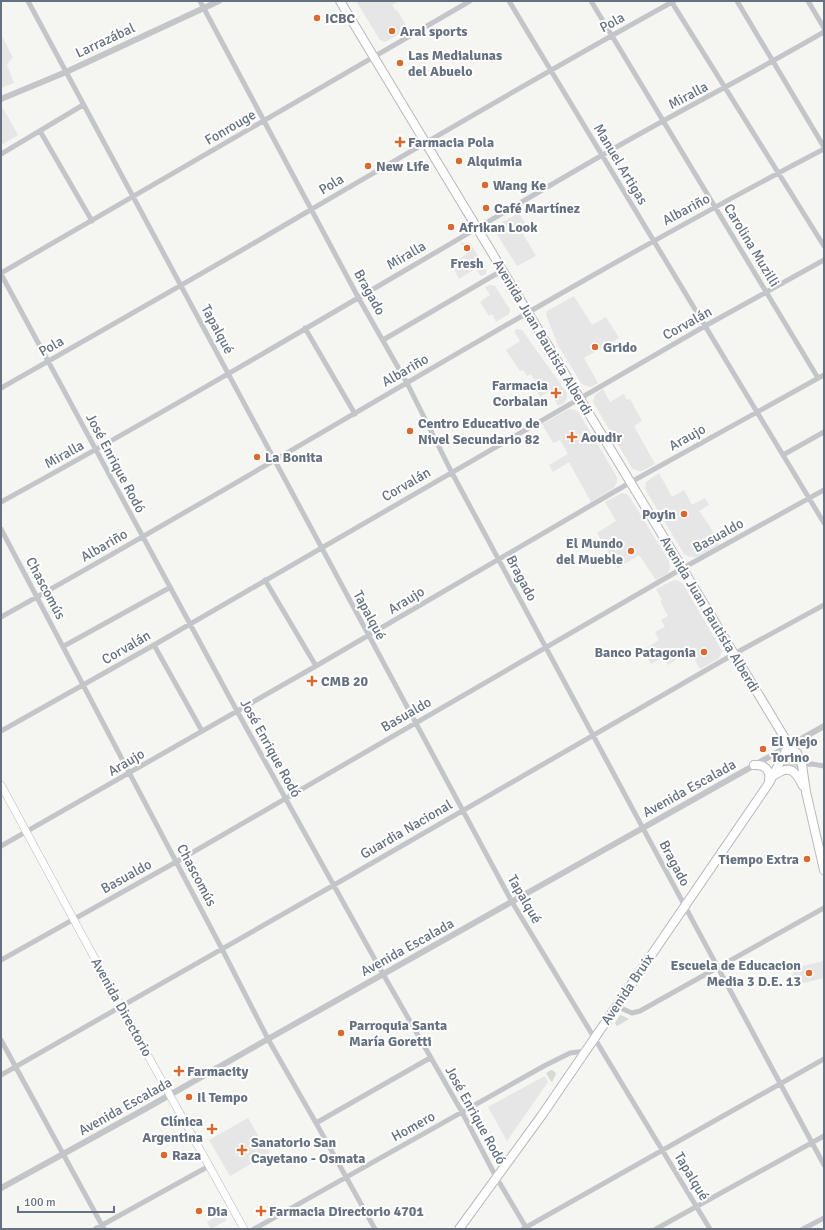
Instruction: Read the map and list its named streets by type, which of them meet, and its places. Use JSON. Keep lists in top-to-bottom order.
{
  "streets": {
    "main road": ["Avenida Juan Bautista Alberdi", "Avenida Bruix", "Avenida Directorio"],
    "street": [
      "Pola",
      "Larrazábal",
      "Miralla",
      "Fonrouge",
      "Manuel Artigas",
      "Albariño",
      "Carolina Muzilli",
      "Bragado",
      "Corvalán",
      "Tapalqué",
      "Araujo",
      "José Enrique Rodó",
      "Basualdo",
      "Chascomús",
      "Avenida Escalada",
      "Guardia Nacional",
      "Homero"
    ]
  },
  "crossings": [
    ["Pola", "Manuel Artigas"],
    ["Pola", "Carolina Muzilli"],
    ["Pola", "Bragado"],
    ["Pola", "Tapalqué"],
    ["Pola", "Avenida Juan Bautista Alberdi"],
    ["Pola", "José Enrique Rodó"],
    ["Larrazábal", "Bragado"],
    ["Larrazábal", "Tapalqué"],
    ["Miralla", "Manuel Artigas"],
    ["Miralla", "Carolina Muzilli"],
    ["Miralla", "Bragado"],
    ["Miralla", "Tapalqué"],
    ["Miralla", "Avenida Juan Bautista Alberdi"],
    ["Miralla", "José Enrique Rodó"],
    ["Fonrouge", "Bragado"],
    ["Fonrouge", "Tapalqué"],
    ["Fonrouge", "Avenida Juan Bautista Alberdi"],
    ["Fonrouge", "José Enrique Rodó"],
    ["Manuel Artigas", "Albariño"],
    ["Manuel Artigas", "Corvalán"],
    ["Manuel Artigas", "Araujo"],
    ["Manuel Artigas", "Basualdo"],
    ["Albariño", "Carolina Muzilli"],
    ["Albariño", "Bragado"],
    ["Albariño", "Tapalqué"],
    ["Albariño", "Avenida Juan Bautista Alberdi"],
    ["Albariño", "José Enrique Rodó"],
    ["Albariño", "Chascomús"],
    ["Carolina Muzilli", "Corvalán"],
    ["Carolina Muzilli", "Araujo"],
    ["Bragado", "Corvalán"],
    ["Bragado", "Araujo"],
    ["Bragado", "Basualdo"],
    ["Bragado", "Avenida Escalada"],
    ["Bragado", "Guardia Nacional"],
    ["Bragado", "Avenida Bruix"],
    ["Corvalán", "Tapalqué"],
    ["Corvalán", "Avenida Juan Bautista Alberdi"],
    ["Corvalán", "José Enrique Rodó"],
    ["Corvalán", "Chascomús"],
    ["Tapalqué", "Araujo"],
    ["Tapalqué", "Basualdo"],
    ["Tapalqué", "Avenida Escalada"],
    ["Tapalqué", "Guardia Nacional"],
    ["Tapalqué", "Avenida Bruix"],
    ["Avenida Juan Bautista Alberdi", "Araujo"],
    ["Avenida Juan Bautista Alberdi", "Basualdo"],
    ["Avenida Juan Bautista Alberdi", "Avenida Escalada"],
    ["Avenida Juan Bautista Alberdi", "Guardia Nacional"],
    ["Avenida Juan Bautista Alberdi", "Avenida Bruix"],
    ["Araujo", "José Enrique Rodó"],
    ["Araujo", "Chascomús"],
    ["Araujo", "Avenida Directorio"],
    ["José Enrique Rodó", "Basualdo"],
    ["José Enrique Rodó", "Avenida Escalada"],
    ["José Enrique Rodó", "Guardia Nacional"],
    ["José Enrique Rodó", "Avenida Bruix"],
    ["José Enrique Rodó", "Homero"],
    ["Basualdo", "Chascomús"],
    ["Basualdo", "Avenida Directorio"],
    ["Chascomús", "Avenida Escalada"],
    ["Chascomús", "Guardia Nacional"],
    ["Chascomús", "Homero"],
    ["Avenida Escalada", "Avenida Bruix"],
    ["Avenida Escalada", "Avenida Directorio"],
    ["Guardia Nacional", "Avenida Directorio"],
    ["Avenida Bruix", "Homero"]
  ],
  "places": {
    "other": [
      "ICBC",
      "Aral sports",
      "Las Medialunas del Abuelo",
      "Alquimia",
      "New Life",
      "Wang Ke",
      "Café Martínez",
      "Afrikan Look",
      "Fresh",
      "Grido",
      "Centro Educativo de Nivel Secundario 82",
      "La Bonita",
      "Poyin",
      "El Mundo del Mueble",
      "Banco Patagonia",
      "El Viejo Torino",
      "Tiempo Extra",
      "Escuela de Educacion Media 3 D.E. 13",
      "Parroquia Santa María Goretti",
      "Il Tempo",
      "Raza",
      "Dia"
    ],
    "health": [
      "Farmacia Pola",
      "Farmacia Corbalan",
      "Aoudir",
      "CMB 20",
      "Farmacity",
      "Clínica Argentina",
      "Sanatorio San Cayetano - Osmata",
      "Farmacia Directorio 4701"
    ]
  },
  "scale_bar": "100 m"
}
